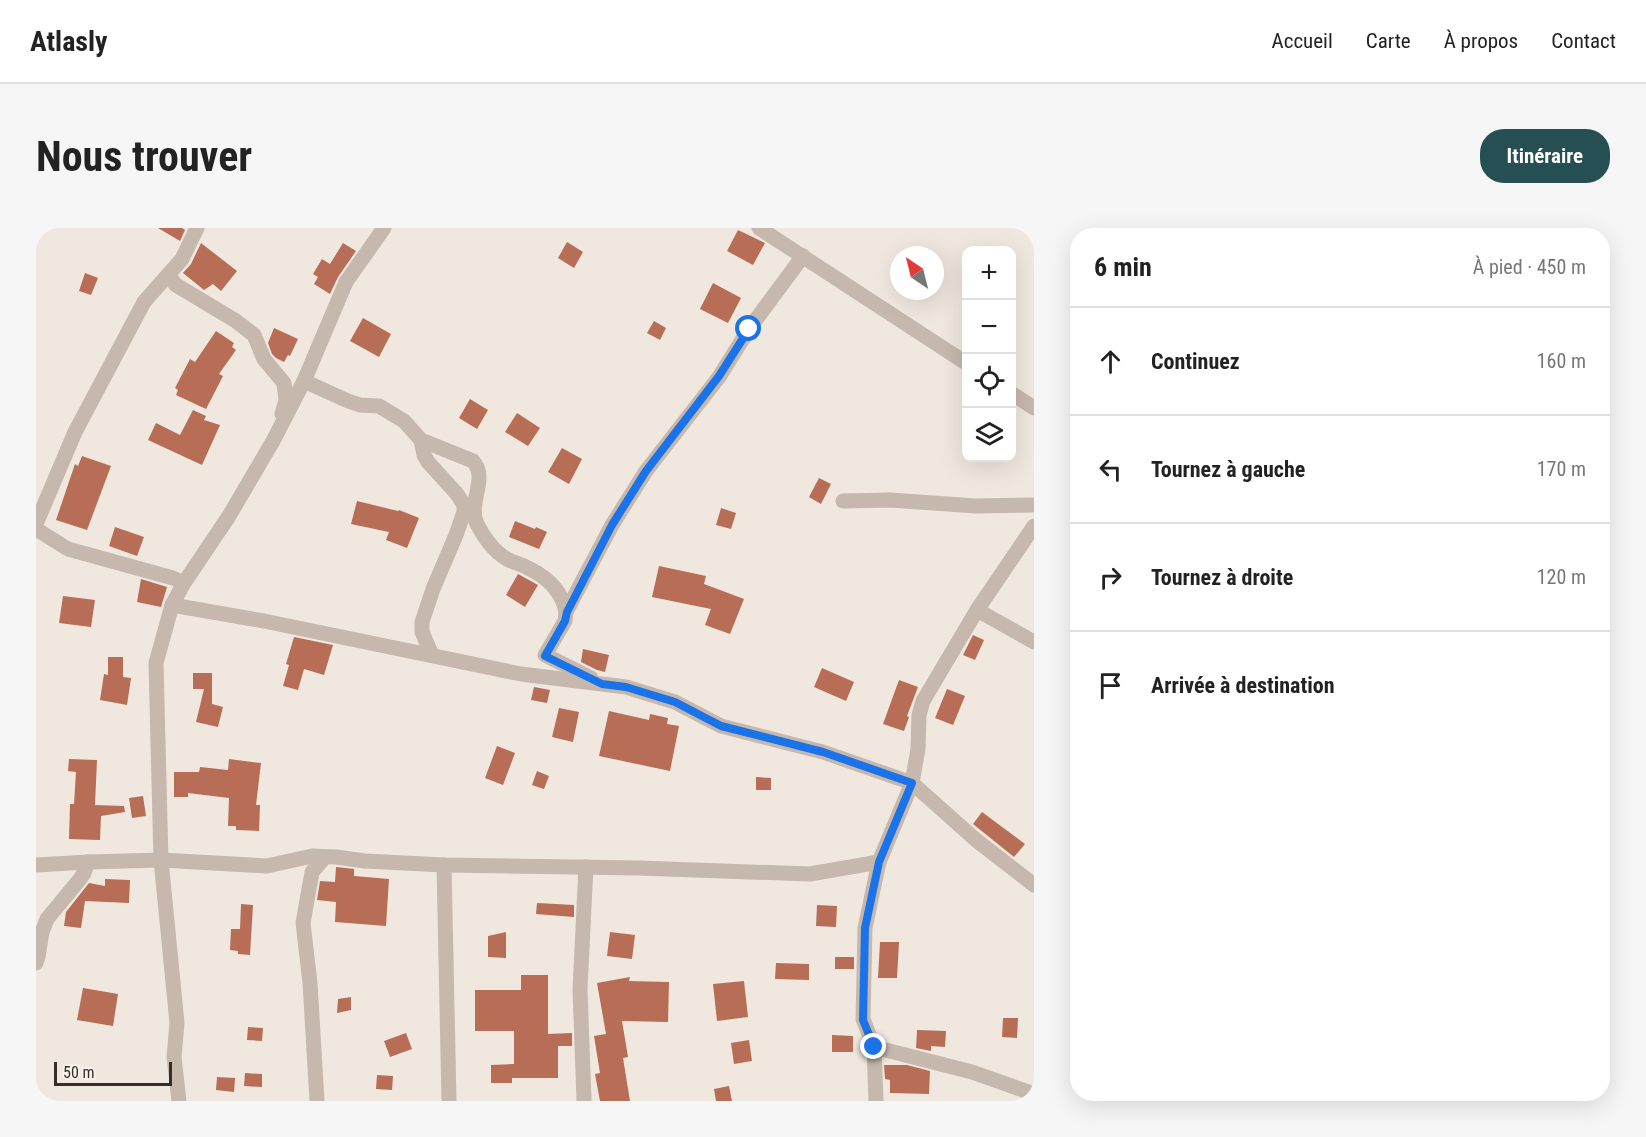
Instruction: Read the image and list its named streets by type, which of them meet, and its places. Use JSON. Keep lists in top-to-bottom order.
{
  "scale_bar": "50 m",
  "north": "top left",
  "page": {
    "header": "Atlasly",
    "nav": [
      "Accueil",
      "Carte",
      "À propos",
      "Contact"
    ],
    "buttons": "Itinéraire",
    "title": "Nous trouver",
    "heading": ["6 min", "À pied · 450 m"],
    "map_buttons": ["+", "−"],
    "list": [
      ["Continuez", "160 m"],
      ["Tournez à gauche", "170 m"],
      ["Tournez à droite", "120 m"],
      "Arrivée à destination"
    ],
    "scale": "50 m"
  }
}
